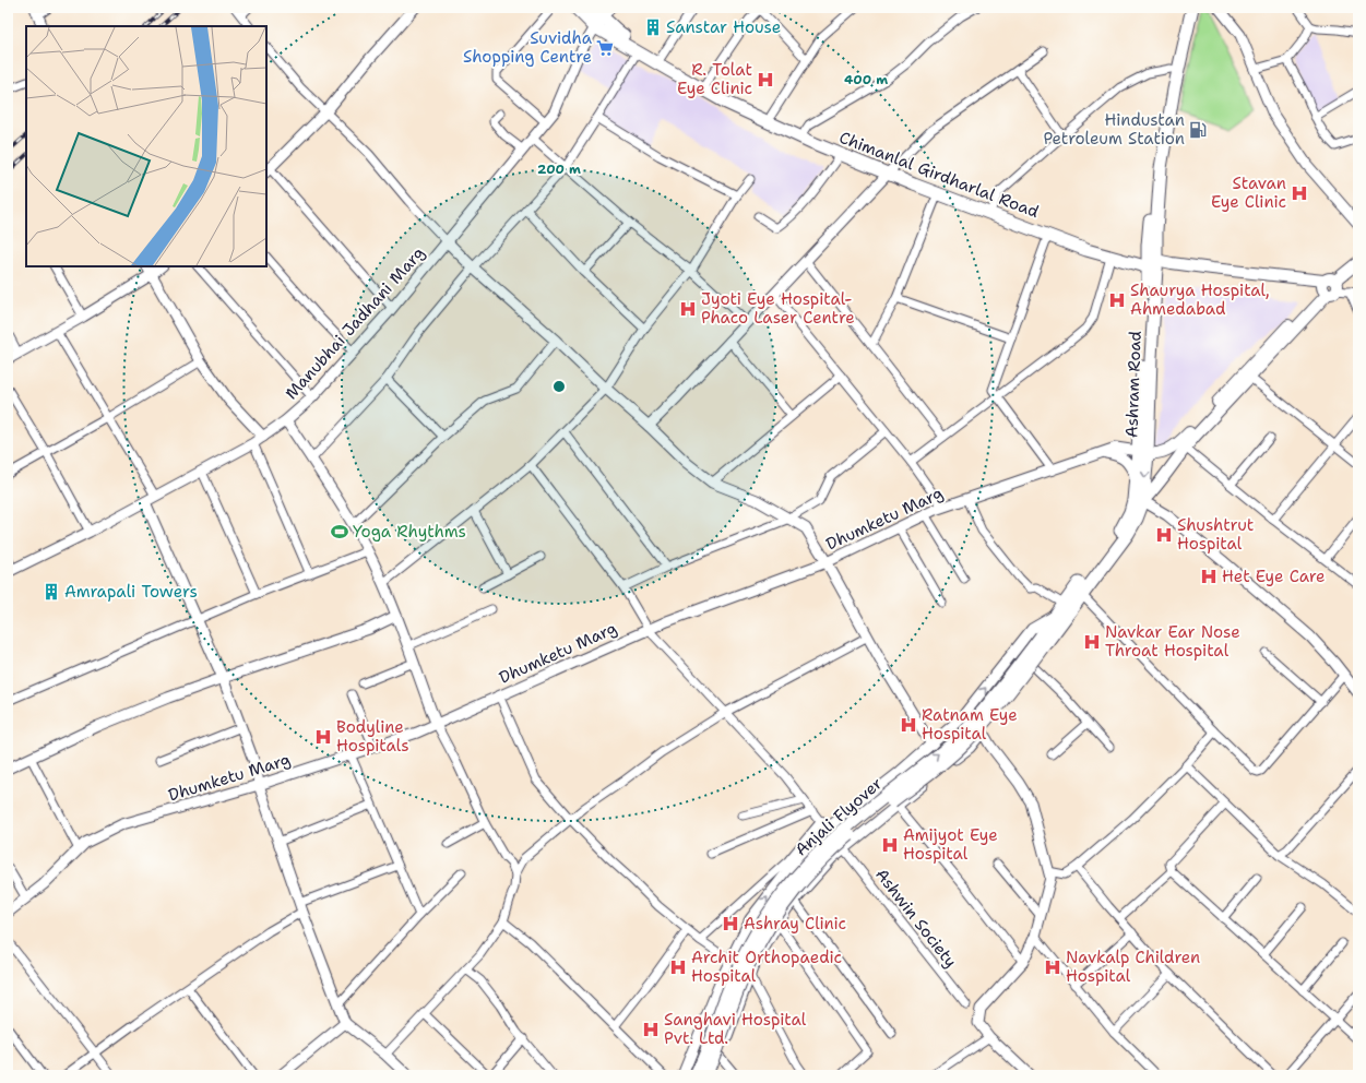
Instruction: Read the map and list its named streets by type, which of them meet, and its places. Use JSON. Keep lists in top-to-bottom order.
{
  "streets": {
    "main road": ["Chimanlal Girdharlal Road", "Ashram Road", "Anjali Flyover"],
    "street": ["Manubhai Jadhani Marg", "Dhumketu Marg", "Ashwin Society"]
  },
  "crossings": [
    ["Chimanlal Girdharlal Road", "Manubhai Jadhani Marg"],
    ["Chimanlal Girdharlal Road", "Ashram Road"],
    ["Ashram Road", "Dhumketu Marg"],
    ["Ashram Road", "Anjali Flyover"]
  ],
  "places": {
    "building": ["Sanstar House", "Amrapali Towers"],
    "supermarket": ["Suvidha Shopping Centre"],
    "hospital": [
      "R. Tolat Eye Clinic",
      "Stavan Eye Clinic",
      "Shaurya Hospital, Ahmedabad",
      "Jyoti Eye Hospital- Phaco Laser Centre",
      "Shushtrut Hospital",
      "Het Eye Care",
      "Navkar Ear Nose Throat Hospital",
      "Ratnam Eye Hospital",
      "Bodyline Hospitals",
      "Amijyot Eye Hospital",
      "Ashray Clinic",
      "Archit Orthopaedic Hospital",
      "Navkalp Children Hospital",
      "Sanghavi Hospital Pvt. Ltd."
    ],
    "fuel station": ["Hindustan Petroleum Station"],
    "sports": ["Yoga Rhythms"]
  },
  "rings": ["400 m", "200 m"]
}
